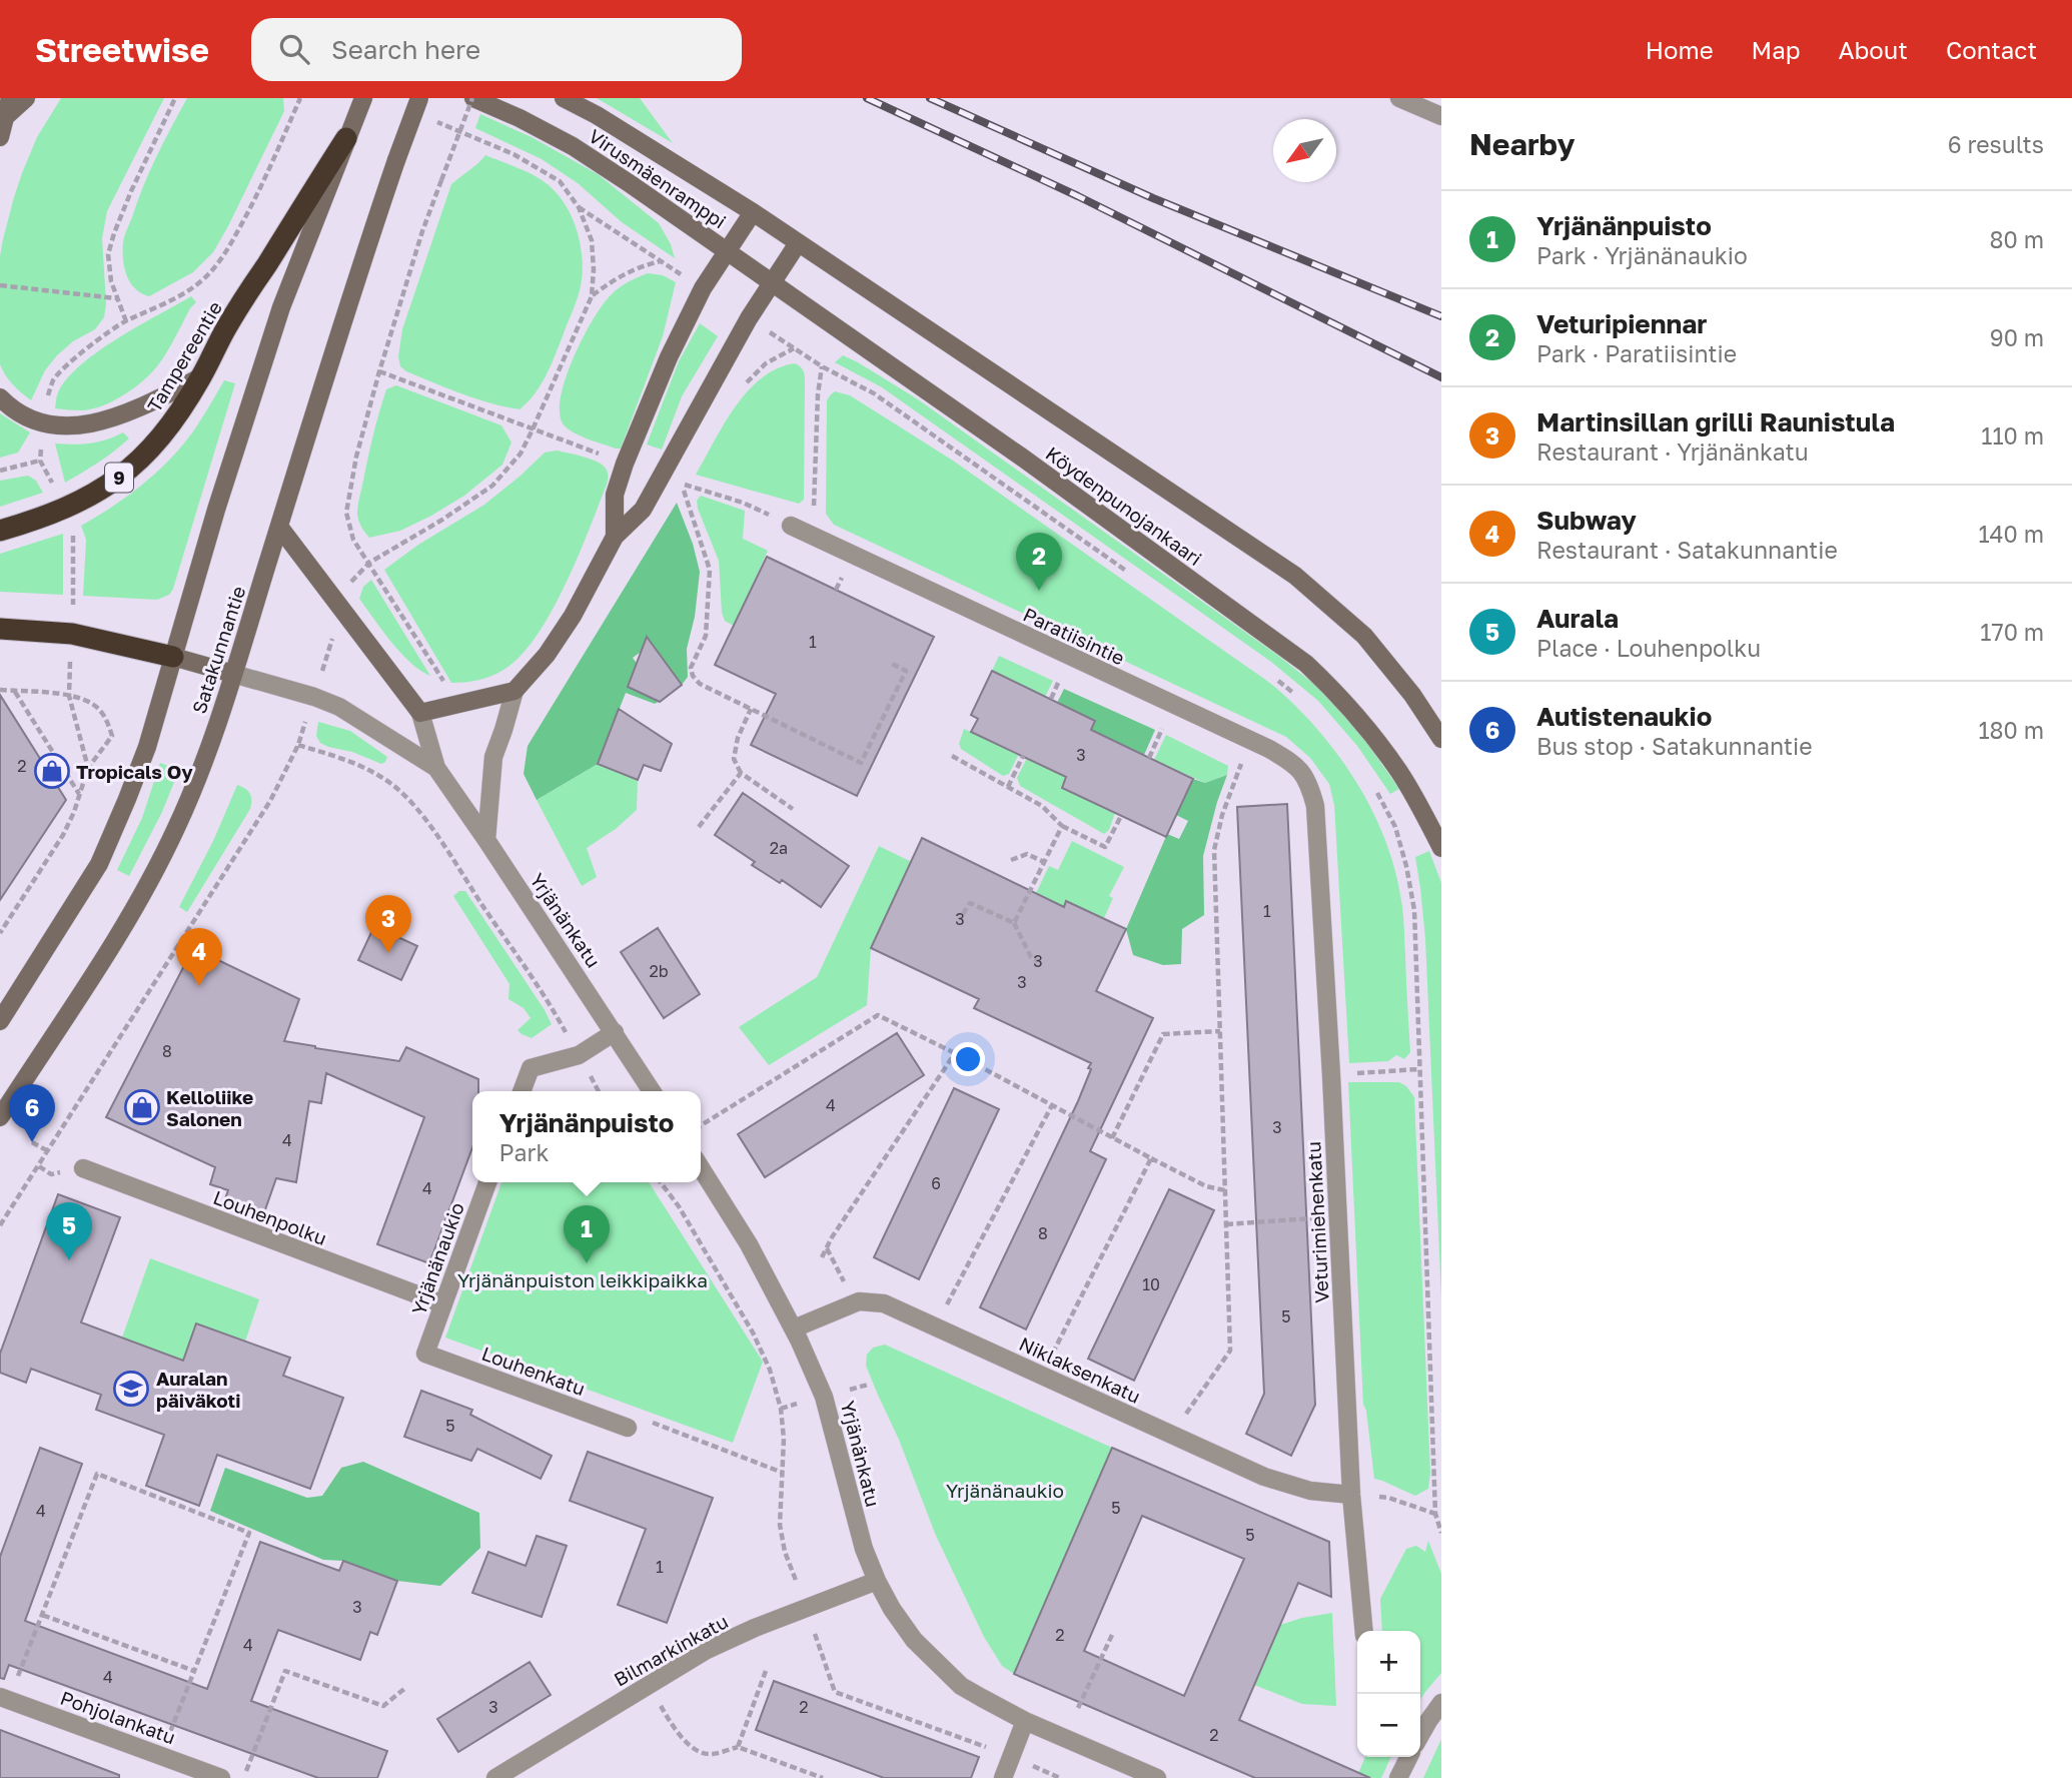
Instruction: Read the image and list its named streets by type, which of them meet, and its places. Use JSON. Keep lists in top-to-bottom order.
{
  "streets": {
    "highway": ["Tampereentie", "9"],
    "main road": [
      "Virusmäenramppi",
      "Köydenpunojankaari",
      "Satakunnantie",
      "Yrjänänkatu"
    ],
    "street": [
      "Paratiisintie",
      "Louhenpolku",
      "Veturimiehenkatu",
      "Yrjänänaukio",
      "Niklaksenkatu",
      "Louhenkatu",
      "Bilmarkinkatu",
      "Pohjolankatu"
    ]
  },
  "crossings": [
    ["Virusmäenramppi", "Köydenpunojankaari"],
    ["Virusmäenramppi", "Yrjänänkatu"],
    ["Tampereentie", "9"],
    ["Tampereentie", "Satakunnantie"],
    ["9", "Satakunnantie"],
    ["Paratiisintie", "Veturimiehenkatu"],
    ["Satakunnantie", "Yrjänänkatu"],
    ["Yrjänänkatu", "Niklaksenkatu"],
    ["Yrjänänkatu", "Bilmarkinkatu"],
    ["Louhenpolku", "Yrjänänaukio"],
    ["Veturimiehenkatu", "Niklaksenkatu"],
    ["Yrjänänaukio", "Louhenkatu"]
  ],
  "parks": ["Yrjänänpuiston leikkipaikka", "Yrjänänaukio"],
  "places": {
    "shop": ["Tropicals Oy", "Kelloliike Salonen"],
    "school or university": ["Auralan päiväkoti"]
  },
  "house_numbers": [
    "1",
    "3",
    "2",
    "2a",
    "1",
    "3",
    "3",
    "2b",
    "3",
    "8",
    "4",
    "3",
    "4",
    "6",
    "4",
    "8",
    "10",
    "5",
    "5",
    "5",
    "4",
    "5",
    "1",
    "3",
    "2",
    "4",
    "4",
    "3",
    "2",
    "2"
  ],
  "north": "bottom left",
  "page": {
    "header": "Streetwise",
    "search": "Search here",
    "nav": [
      "Home",
      "Map",
      "About",
      "Contact"
    ],
    "heading": ["Nearby", "6 results"],
    "list": [
      {
        "mark": "1",
        "name": "Yrjänänpuisto",
        "note": "Park · Yrjänänaukio",
        "value": "80 m"
      },
      {
        "mark": "2",
        "name": "Veturipiennar",
        "note": "Park · Paratiisintie",
        "value": "90 m"
      },
      {
        "mark": "3",
        "name": "Martinsillan grilli Raunistula",
        "note": "Restaurant · Yrjänänkatu",
        "value": "110 m"
      },
      {
        "mark": "4",
        "name": "Subway",
        "note": "Restaurant · Satakunnantie",
        "value": "140 m"
      },
      {
        "mark": "5",
        "name": "Aurala",
        "note": "Place · Louhenpolku",
        "value": "170 m"
      },
      {
        "mark": "6",
        "name": "Autistenaukio",
        "note": "Bus stop · Satakunnantie",
        "value": "180 m"
      }
    ],
    "pins": [
      "2",
      "3",
      "4",
      "6",
      "5",
      "1"
    ],
    "popup": ["Yrjänänpuisto", "Park"],
    "map_buttons": ["+", "−"]
  }
}
